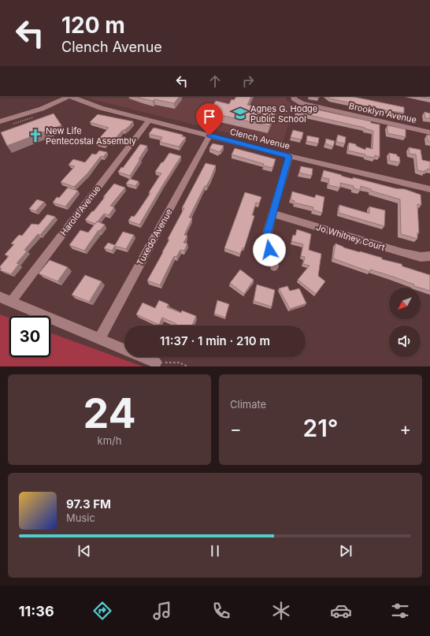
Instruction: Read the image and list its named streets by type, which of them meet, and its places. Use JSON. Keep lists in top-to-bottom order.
{
  "streets": {
    "street": [
      "Brooklyn Avenue",
      "Clench Avenue",
      "Harold Avenue",
      "Tuxedo Avenue",
      "Jo Whitney Court"
    ]
  },
  "crossings": [
    ["Clench Avenue", "Harold Avenue"],
    ["Clench Avenue", "Tuxedo Avenue"]
  ],
  "places": {
    "school or university": ["Agnes G. Hodge Public School"],
    "church": ["New Life Pentecostal Assembly"]
  },
  "north": "bottom left",
  "page": {
    "turn": ["120 m", "Clench Avenue"],
    "limit": "30",
    "trip": "11:37 · 1 min · 210 m",
    "tile": [
      ["24", "km/h"],
      "Climate"
    ],
    "heat": ["−", "21°", "+"],
    "song": ["97.3 FM", "Music"],
    "tabs": "11:36"
  }
}
